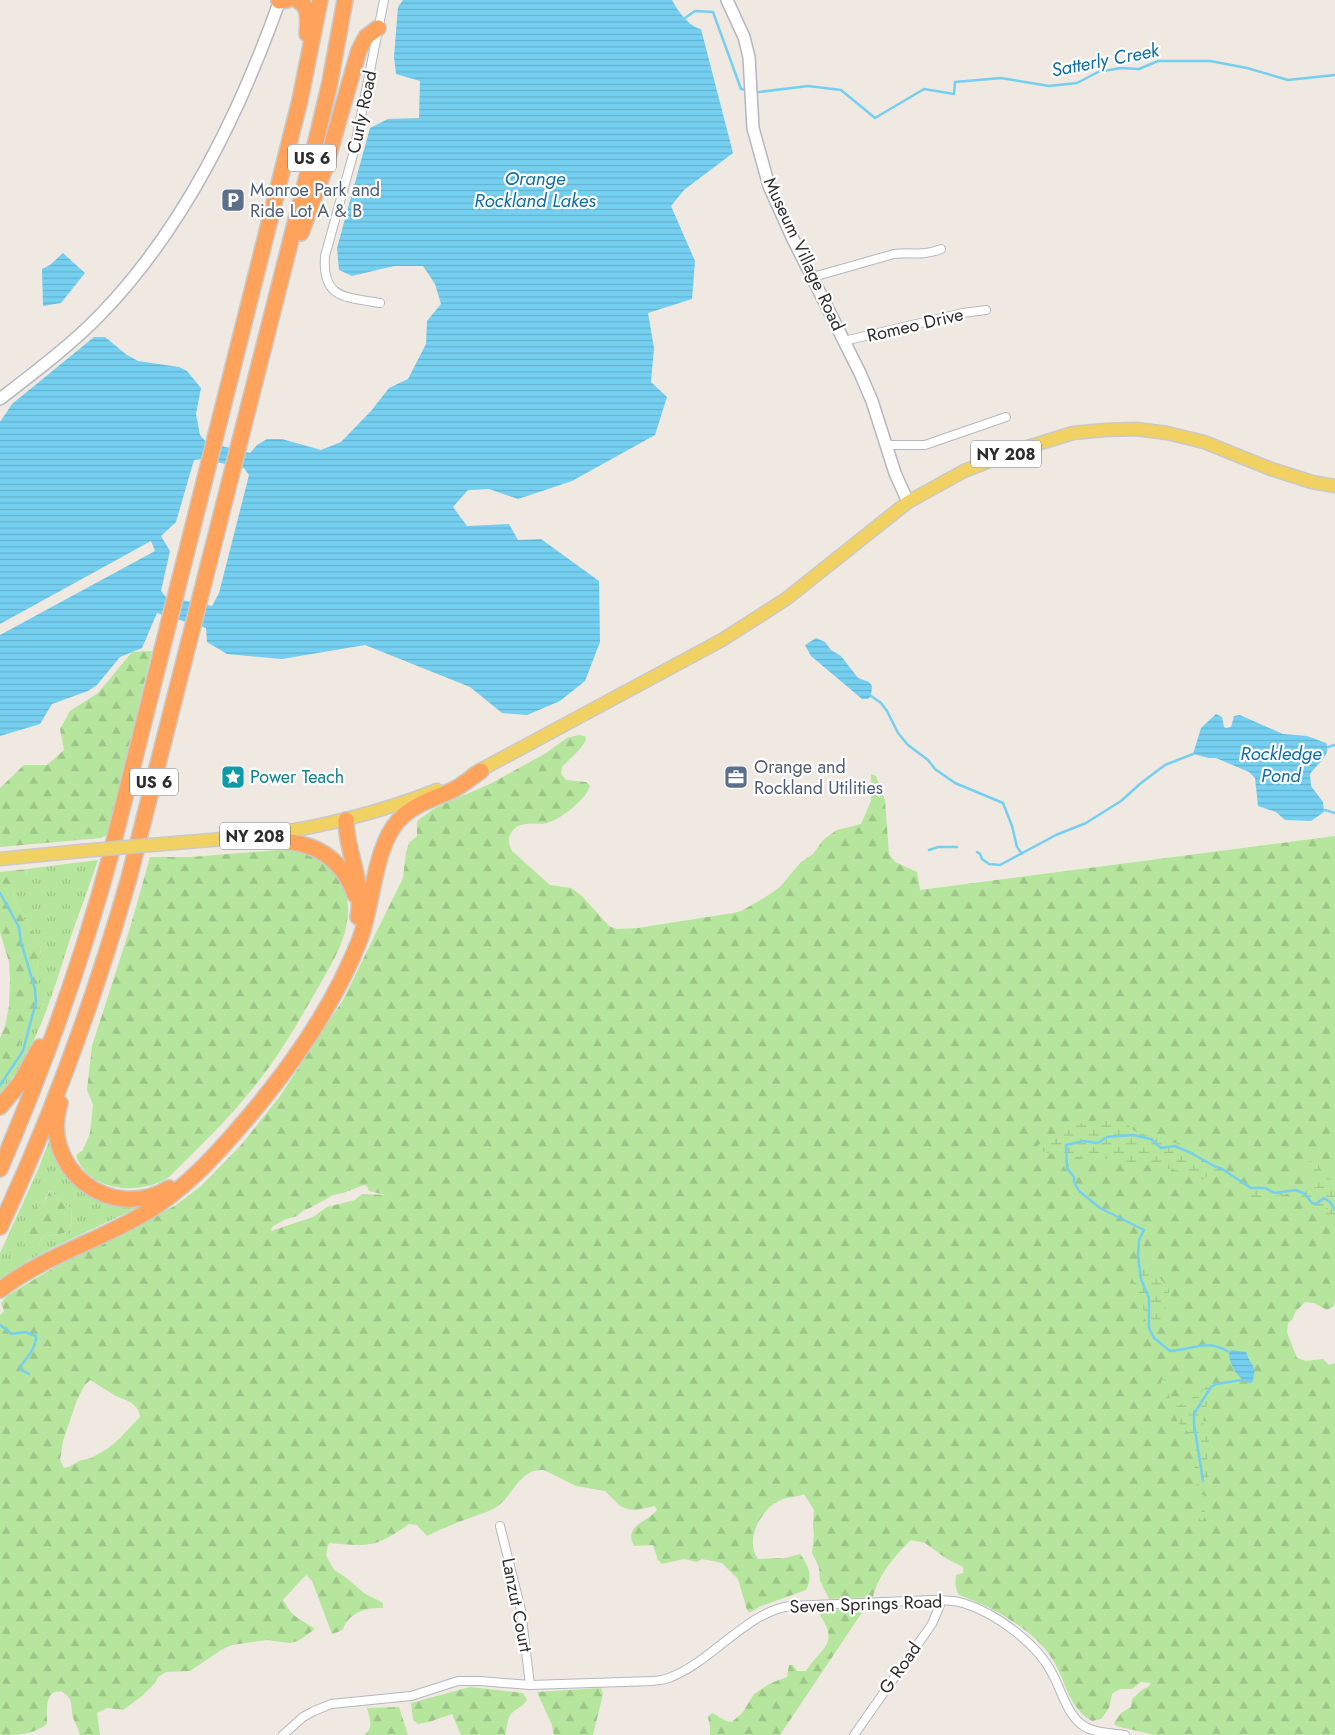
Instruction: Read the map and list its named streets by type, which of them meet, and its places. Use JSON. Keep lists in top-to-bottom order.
{
  "streets": {
    "highway": ["US 6"],
    "main road": ["NY 208"],
    "street": [
      "Curly Road",
      "Museum Village Road",
      "Romeo Drive",
      "Seven Springs Road",
      "Lanzut Court",
      "G Road"
    ]
  },
  "crossings": [
    ["Museum Village Road", "Romeo Drive"],
    ["Museum Village Road", "NY 208"],
    ["Seven Springs Road", "Lanzut Court"],
    ["Seven Springs Road", "G Road"]
  ],
  "water": ["Satterly Creek", "Orange Rockland Lakes", "Rockledge Pond"],
  "places": {
    "parking": ["Monroe Park and Ride Lot A & B"],
    "place": ["Power Teach"],
    "office": ["Orange and Rockland Utilities"]
  }
}
